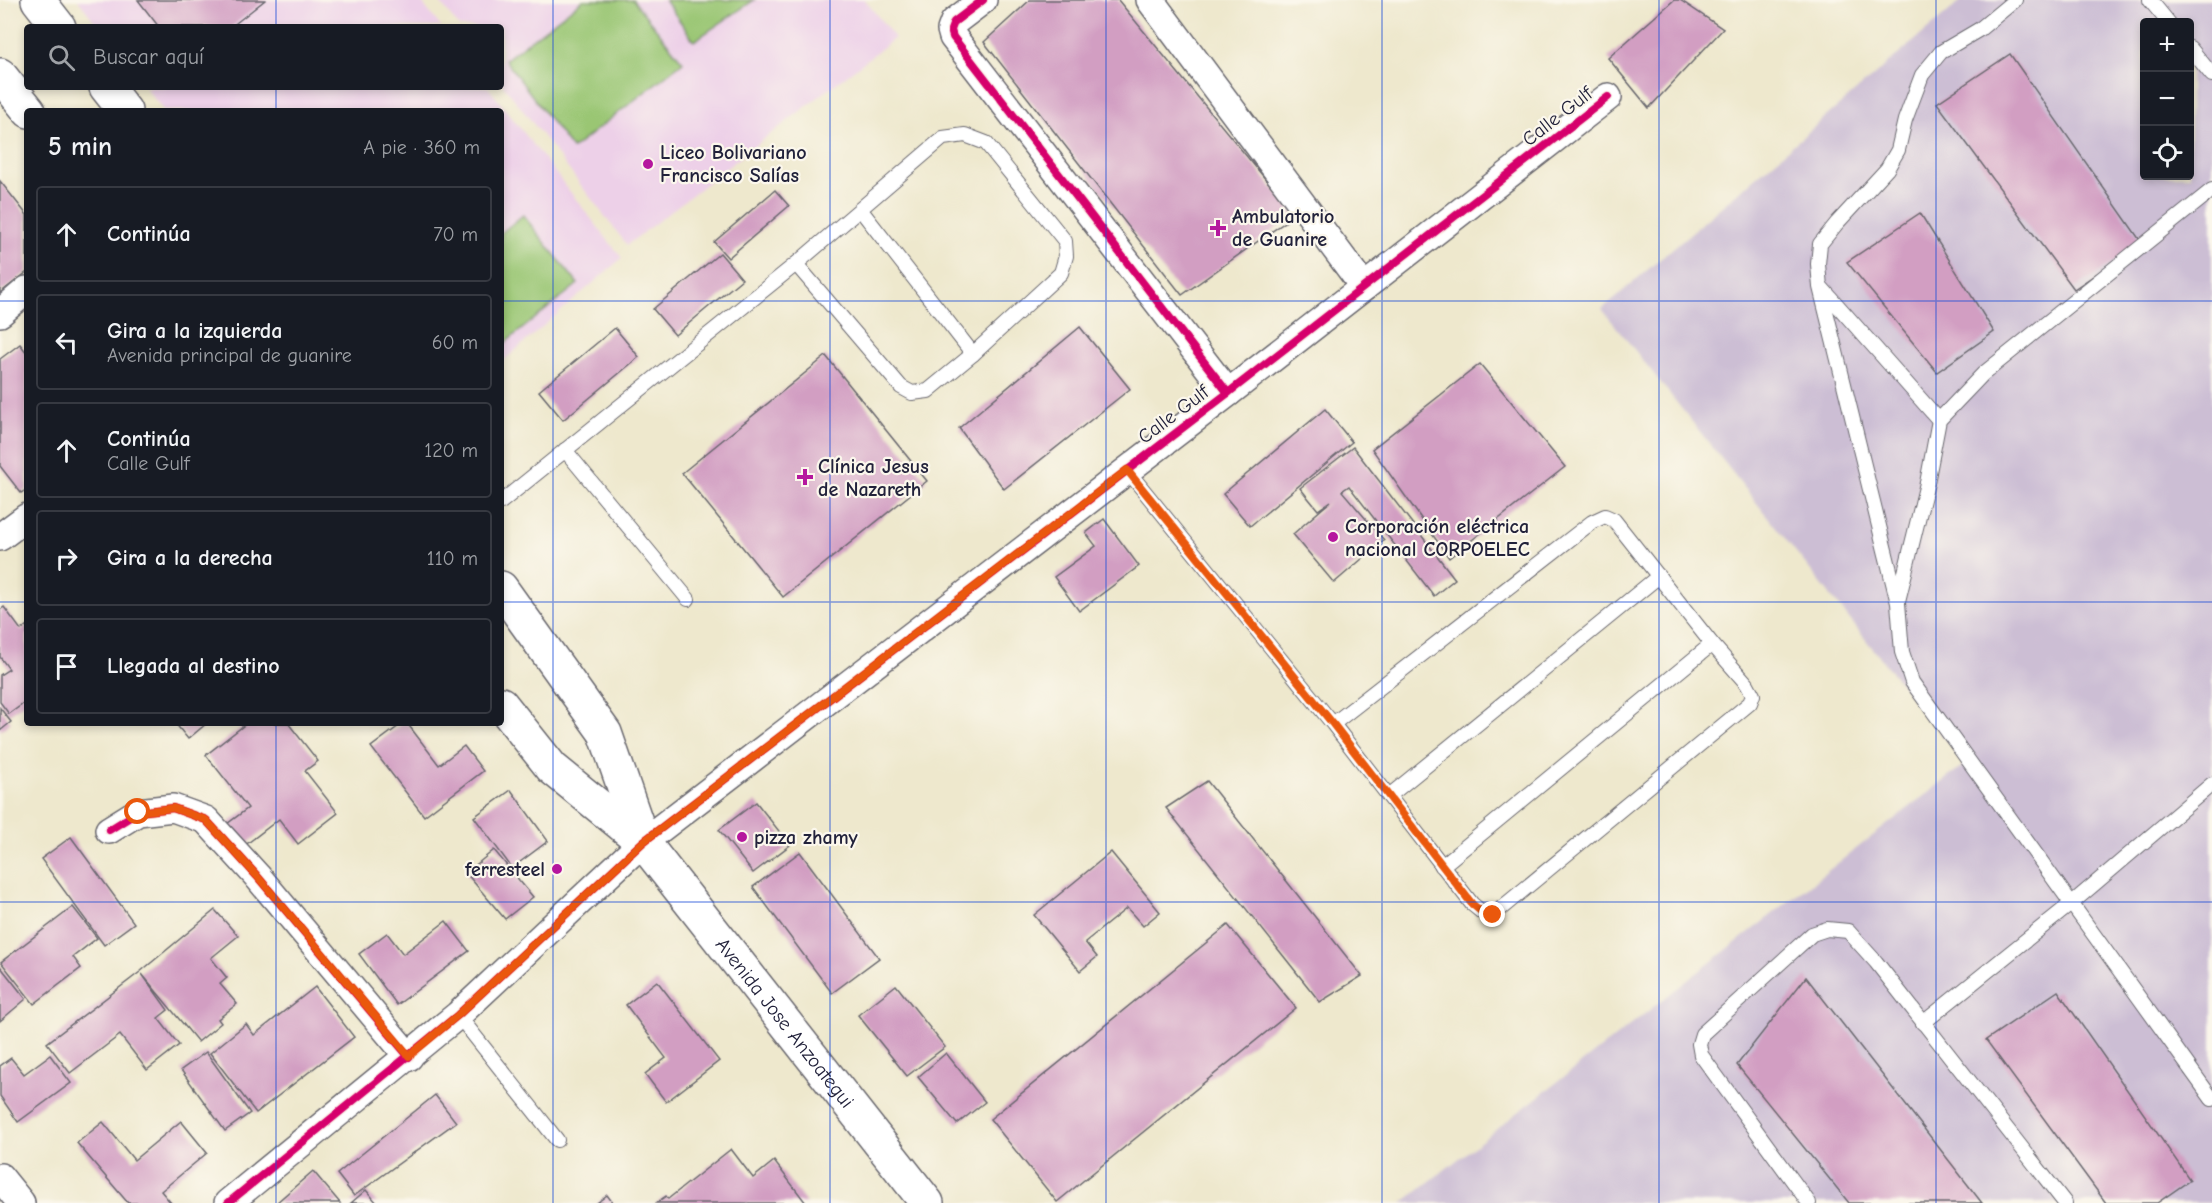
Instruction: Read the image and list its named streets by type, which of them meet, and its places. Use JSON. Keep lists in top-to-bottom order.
{
  "streets": {
    "street": ["Calle Gulf", "Avenida Jose Anzoategui"]
  },
  "crossings": [
    ["Calle Gulf", "Avenida Jose Anzoategui"]
  ],
  "places": {
    "other": [
      "Liceo Bolivariano Francisco Salías",
      "Corporación eléctrica nacional CORPOELEC",
      "pizza zhamy",
      "ferresteel"
    ],
    "health": ["Ambulatorio de Guanire", "Clínica Jesus de Nazareth"]
  },
  "page": {
    "map_buttons": ["+", "−"],
    "search": "Buscar aquí",
    "heading": ["5 min", "A pie · 360 m"],
    "list": [
      ["Continúa", "70 m"],
      ["Gira a la izquierda", "Avenida principal de guanire", "60 m"],
      ["Continúa", "Calle Gulf", "120 m"],
      ["Gira a la derecha", "110 m"],
      "Llegada al destino"
    ]
  }
}
